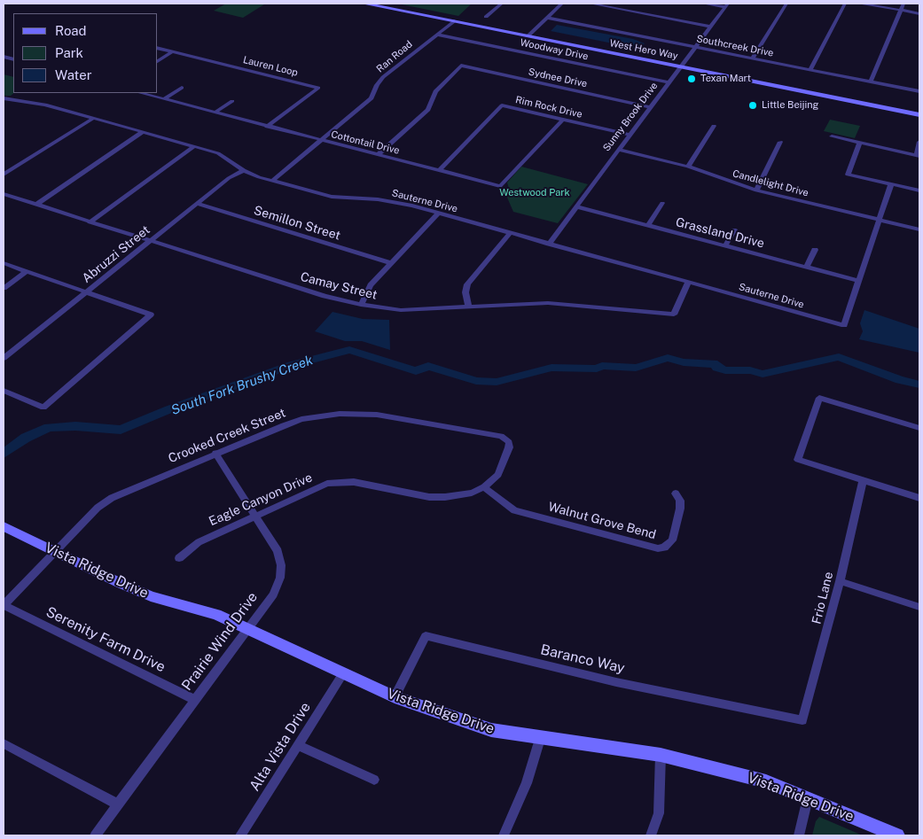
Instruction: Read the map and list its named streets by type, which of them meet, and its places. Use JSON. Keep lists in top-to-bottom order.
{
  "streets": {
    "main road": ["West Hero Way", "Vista Ridge Drive"],
    "street": [
      "Southcreek Drive",
      "Woodway Drive",
      "Ran Road",
      "Lauren Loop",
      "Sydnee Drive",
      "Rim Rock Drive",
      "Sunny Brook Drive",
      "Cottontail Drive",
      "Candlelight Drive",
      "Sauterne Drive",
      "Semillon Street",
      "Grassland Drive",
      "Abruzzi Street",
      "Camay Street",
      "Crooked Creek Street",
      "Eagle Canyon Drive",
      "Walnut Grove Bend",
      "Frio Lane",
      "Serenity Farm Drive",
      "Prairie Wind Drive",
      "Baranco Way",
      "Alta Vista Drive"
    ]
  },
  "crossings": [
    ["Southcreek Drive", "Sunny Brook Drive"],
    ["Woodway Drive", "Ran Road"],
    ["Woodway Drive", "Sunny Brook Drive"],
    ["West Hero Way", "Ran Road"],
    ["West Hero Way", "Sunny Brook Drive"],
    ["Ran Road", "Cottontail Drive"],
    ["Ran Road", "Sauterne Drive"],
    ["Lauren Loop", "Cottontail Drive"],
    ["Sydnee Drive", "Sunny Brook Drive"],
    ["Rim Rock Drive", "Sunny Brook Drive"],
    ["Rim Rock Drive", "Cottontail Drive"],
    ["Sunny Brook Drive", "Candlelight Drive"],
    ["Sunny Brook Drive", "Sauterne Drive"],
    ["Sunny Brook Drive", "Grassland Drive"],
    ["Sauterne Drive", "Abruzzi Street"],
    ["Sauterne Drive", "Camay Street"],
    ["Semillon Street", "Abruzzi Street"],
    ["Abruzzi Street", "Camay Street"],
    ["Crooked Creek Street", "Eagle Canyon Drive"],
    ["Crooked Creek Street", "Vista Ridge Drive"],
    ["Crooked Creek Street", "Serenity Farm Drive"],
    ["Crooked Creek Street", "Prairie Wind Drive"],
    ["Eagle Canyon Drive", "Walnut Grove Bend"],
    ["Eagle Canyon Drive", "Prairie Wind Drive"],
    ["Vista Ridge Drive", "Prairie Wind Drive"],
    ["Vista Ridge Drive", "Baranco Way"],
    ["Vista Ridge Drive", "Alta Vista Drive"],
    ["Frio Lane", "Baranco Way"],
    ["Serenity Farm Drive", "Prairie Wind Drive"]
  ],
  "water": ["South Fork Brushy Creek"],
  "parks": ["Westwood Park"],
  "places": ["Texan Mart", "Little Beijing"],
  "legend": ["Road", "Park", "Water"]
}
